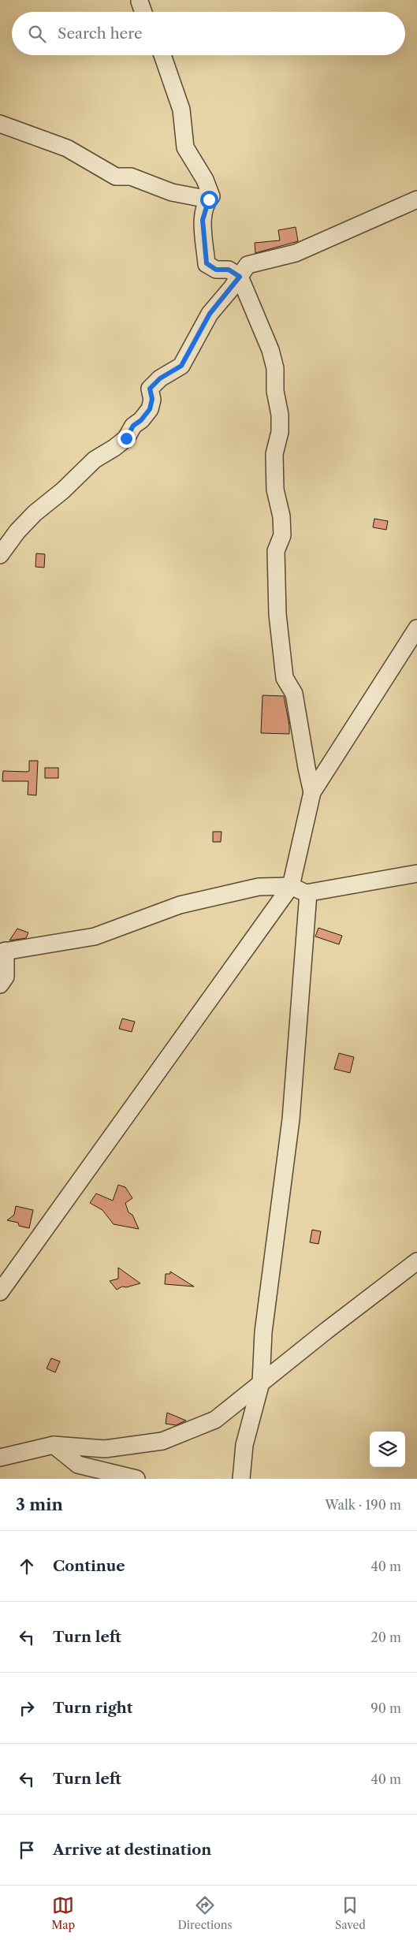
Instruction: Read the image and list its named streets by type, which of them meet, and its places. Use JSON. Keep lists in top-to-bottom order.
{
  "page": {
    "search": "Search here",
    "heading": ["3 min", "Walk · 190 m"],
    "list": [
      ["Continue", "40 m"],
      ["Turn left", "20 m"],
      ["Turn right", "90 m"],
      ["Turn left", "40 m"],
      "Arrive at destination"
    ],
    "nav": ["Map", "Directions", "Saved"]
  }
}
